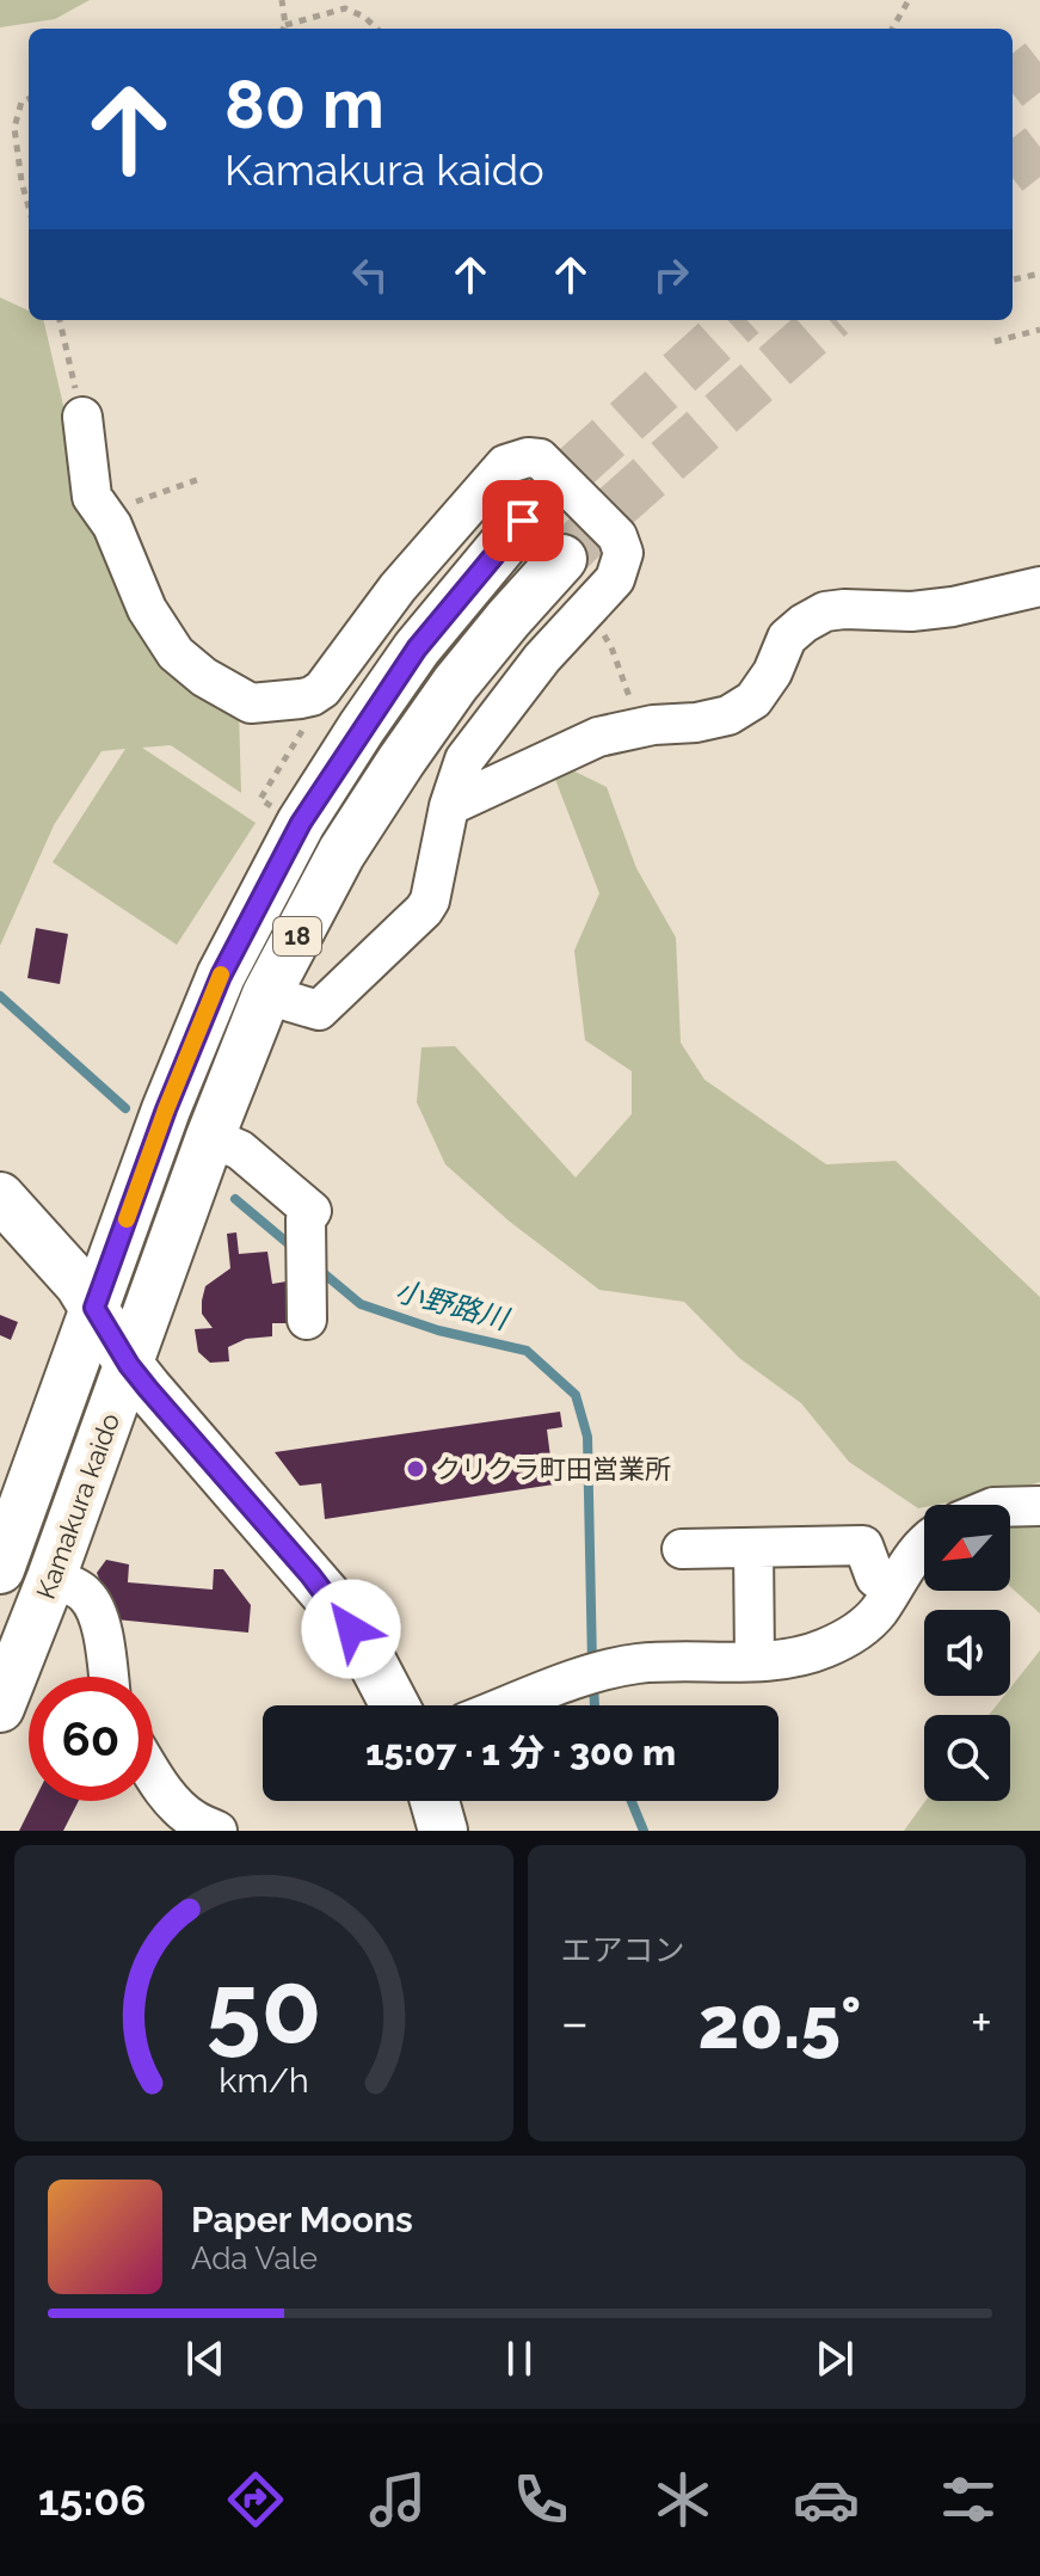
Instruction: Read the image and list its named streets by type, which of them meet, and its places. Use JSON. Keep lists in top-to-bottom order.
{
  "streets": {
    "main road": ["18", "Kamakura kaido"]
  },
  "crossings": [
    ["18", "Kamakura kaido"]
  ],
  "water": ["小野路川"],
  "places": ["クリクラ町田営業所"],
  "north": "bottom left",
  "page": {
    "turn": ["80 m", "Kamakura kaido"],
    "limit": "60",
    "trip": "15:07 · 1 分 · 300 m",
    "tile": "エアコン",
    "heat": ["−", "20.5°", "+"],
    "song": ["Paper Moons", "Ada Vale"],
    "tabs": "15:06",
    "gauge": ["50", "km/h"]
  }
}
